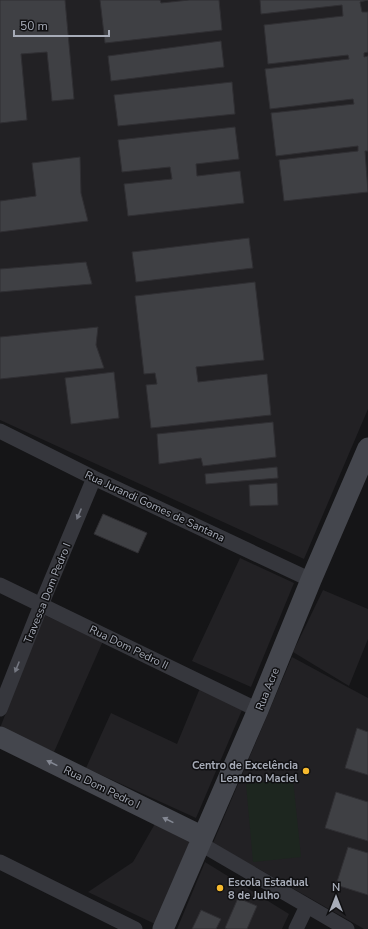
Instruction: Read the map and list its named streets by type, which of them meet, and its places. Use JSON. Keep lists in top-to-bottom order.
{
  "streets": {
    "street": [
      "Rua Jurandi Gomes de Santana",
      "Travessa Dom Pedro I",
      "Rua Dom Pedro II",
      "Rua Acre",
      "Rua Dom Pedro I"
    ]
  },
  "crossings": [
    ["Rua Jurandi Gomes de Santana", "Travessa Dom Pedro I"],
    ["Rua Jurandi Gomes de Santana", "Rua Acre"],
    ["Travessa Dom Pedro I", "Rua Dom Pedro II"],
    ["Rua Dom Pedro II", "Rua Acre"],
    ["Rua Acre", "Rua Dom Pedro I"]
  ],
  "one_way": ["Travessa Dom Pedro I"],
  "places": ["Centro de Excelência Leandro Maciel", "Escola Estadual 8 de Julho"],
  "scale_bar": "50 m",
  "north": "top"
}
